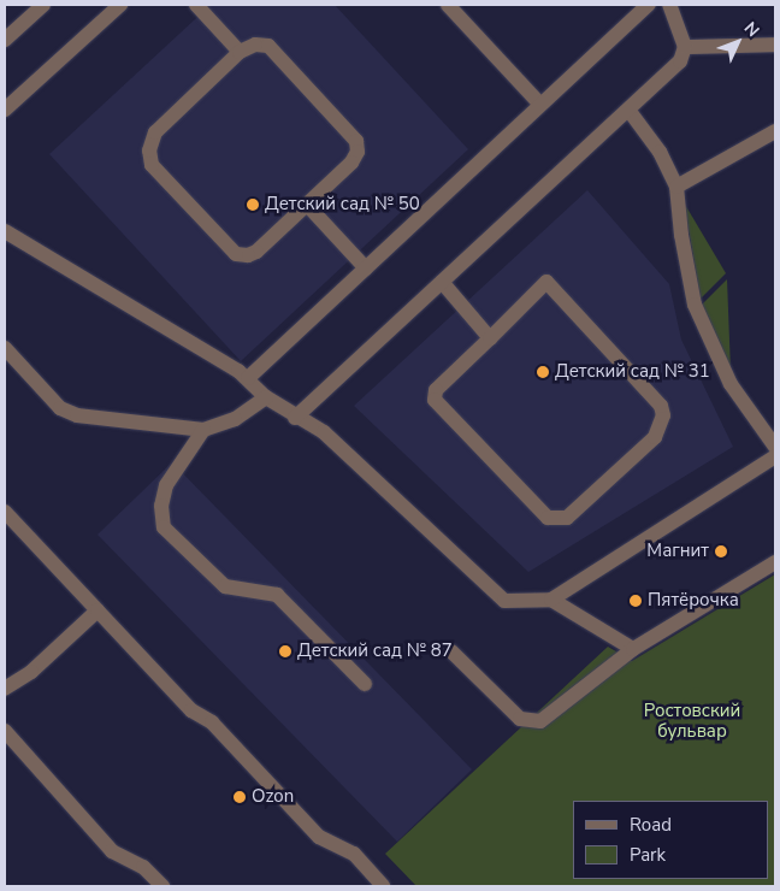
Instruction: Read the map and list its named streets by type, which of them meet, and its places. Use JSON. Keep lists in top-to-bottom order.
{
  "parks": ["Ростовский бульвар"],
  "places": [
    "Детский сад № 50",
    "Детский сад № 31",
    "Магнит",
    "Пятёрочка",
    "Детский сад № 87",
    "Ozon"
  ],
  "legend": ["Road", "Park"],
  "north": "top right"
}
